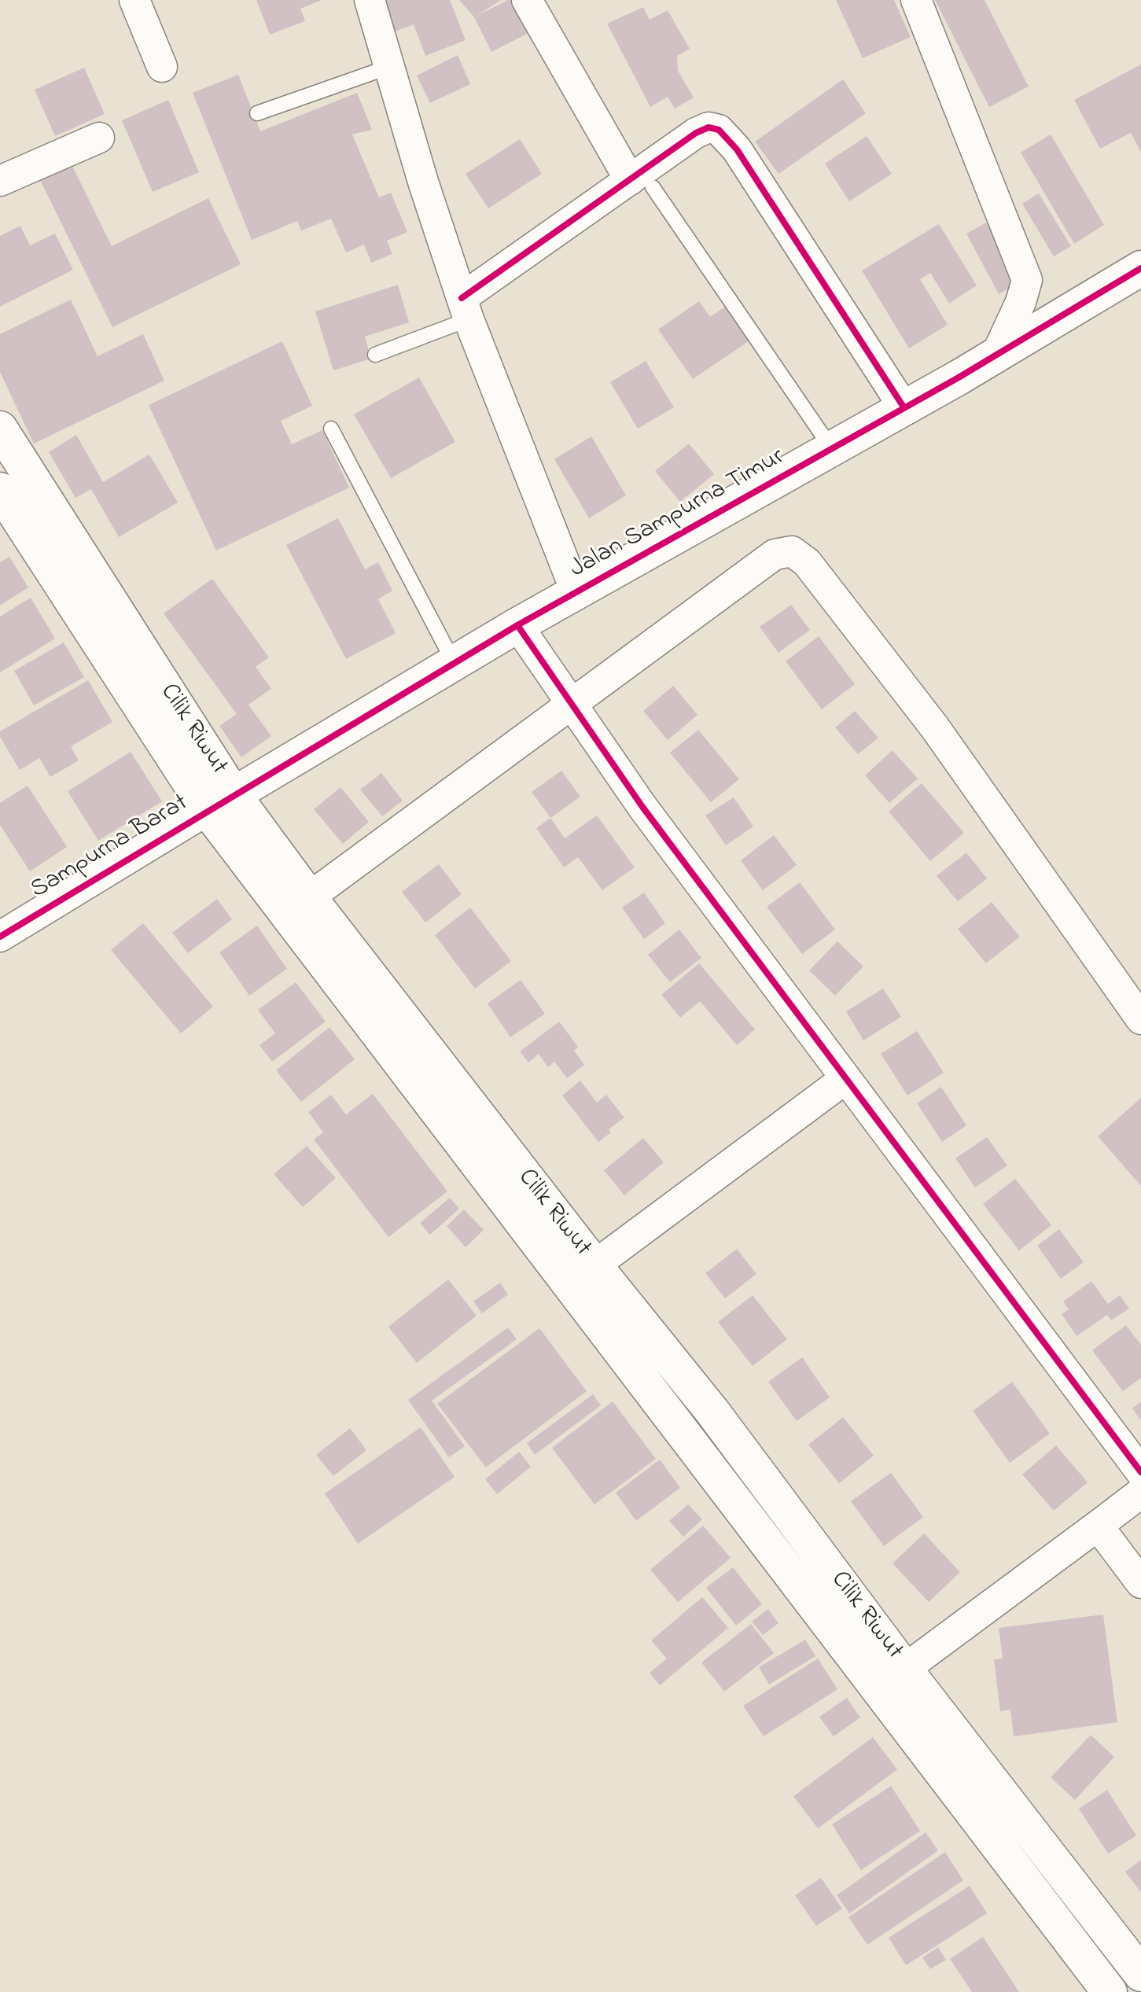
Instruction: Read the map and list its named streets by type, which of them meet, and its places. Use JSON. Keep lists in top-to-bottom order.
{
  "streets": {
    "main road": ["Jalan Sampurna Timur", "Cilik Riwut"],
    "street": ["Sampurna Barat"]
  },
  "crossings": [
    ["Jalan Sampurna Timur", "Cilik Riwut"],
    ["Jalan Sampurna Timur", "Sampurna Barat"],
    ["Cilik Riwut", "Sampurna Barat"]
  ]
}
